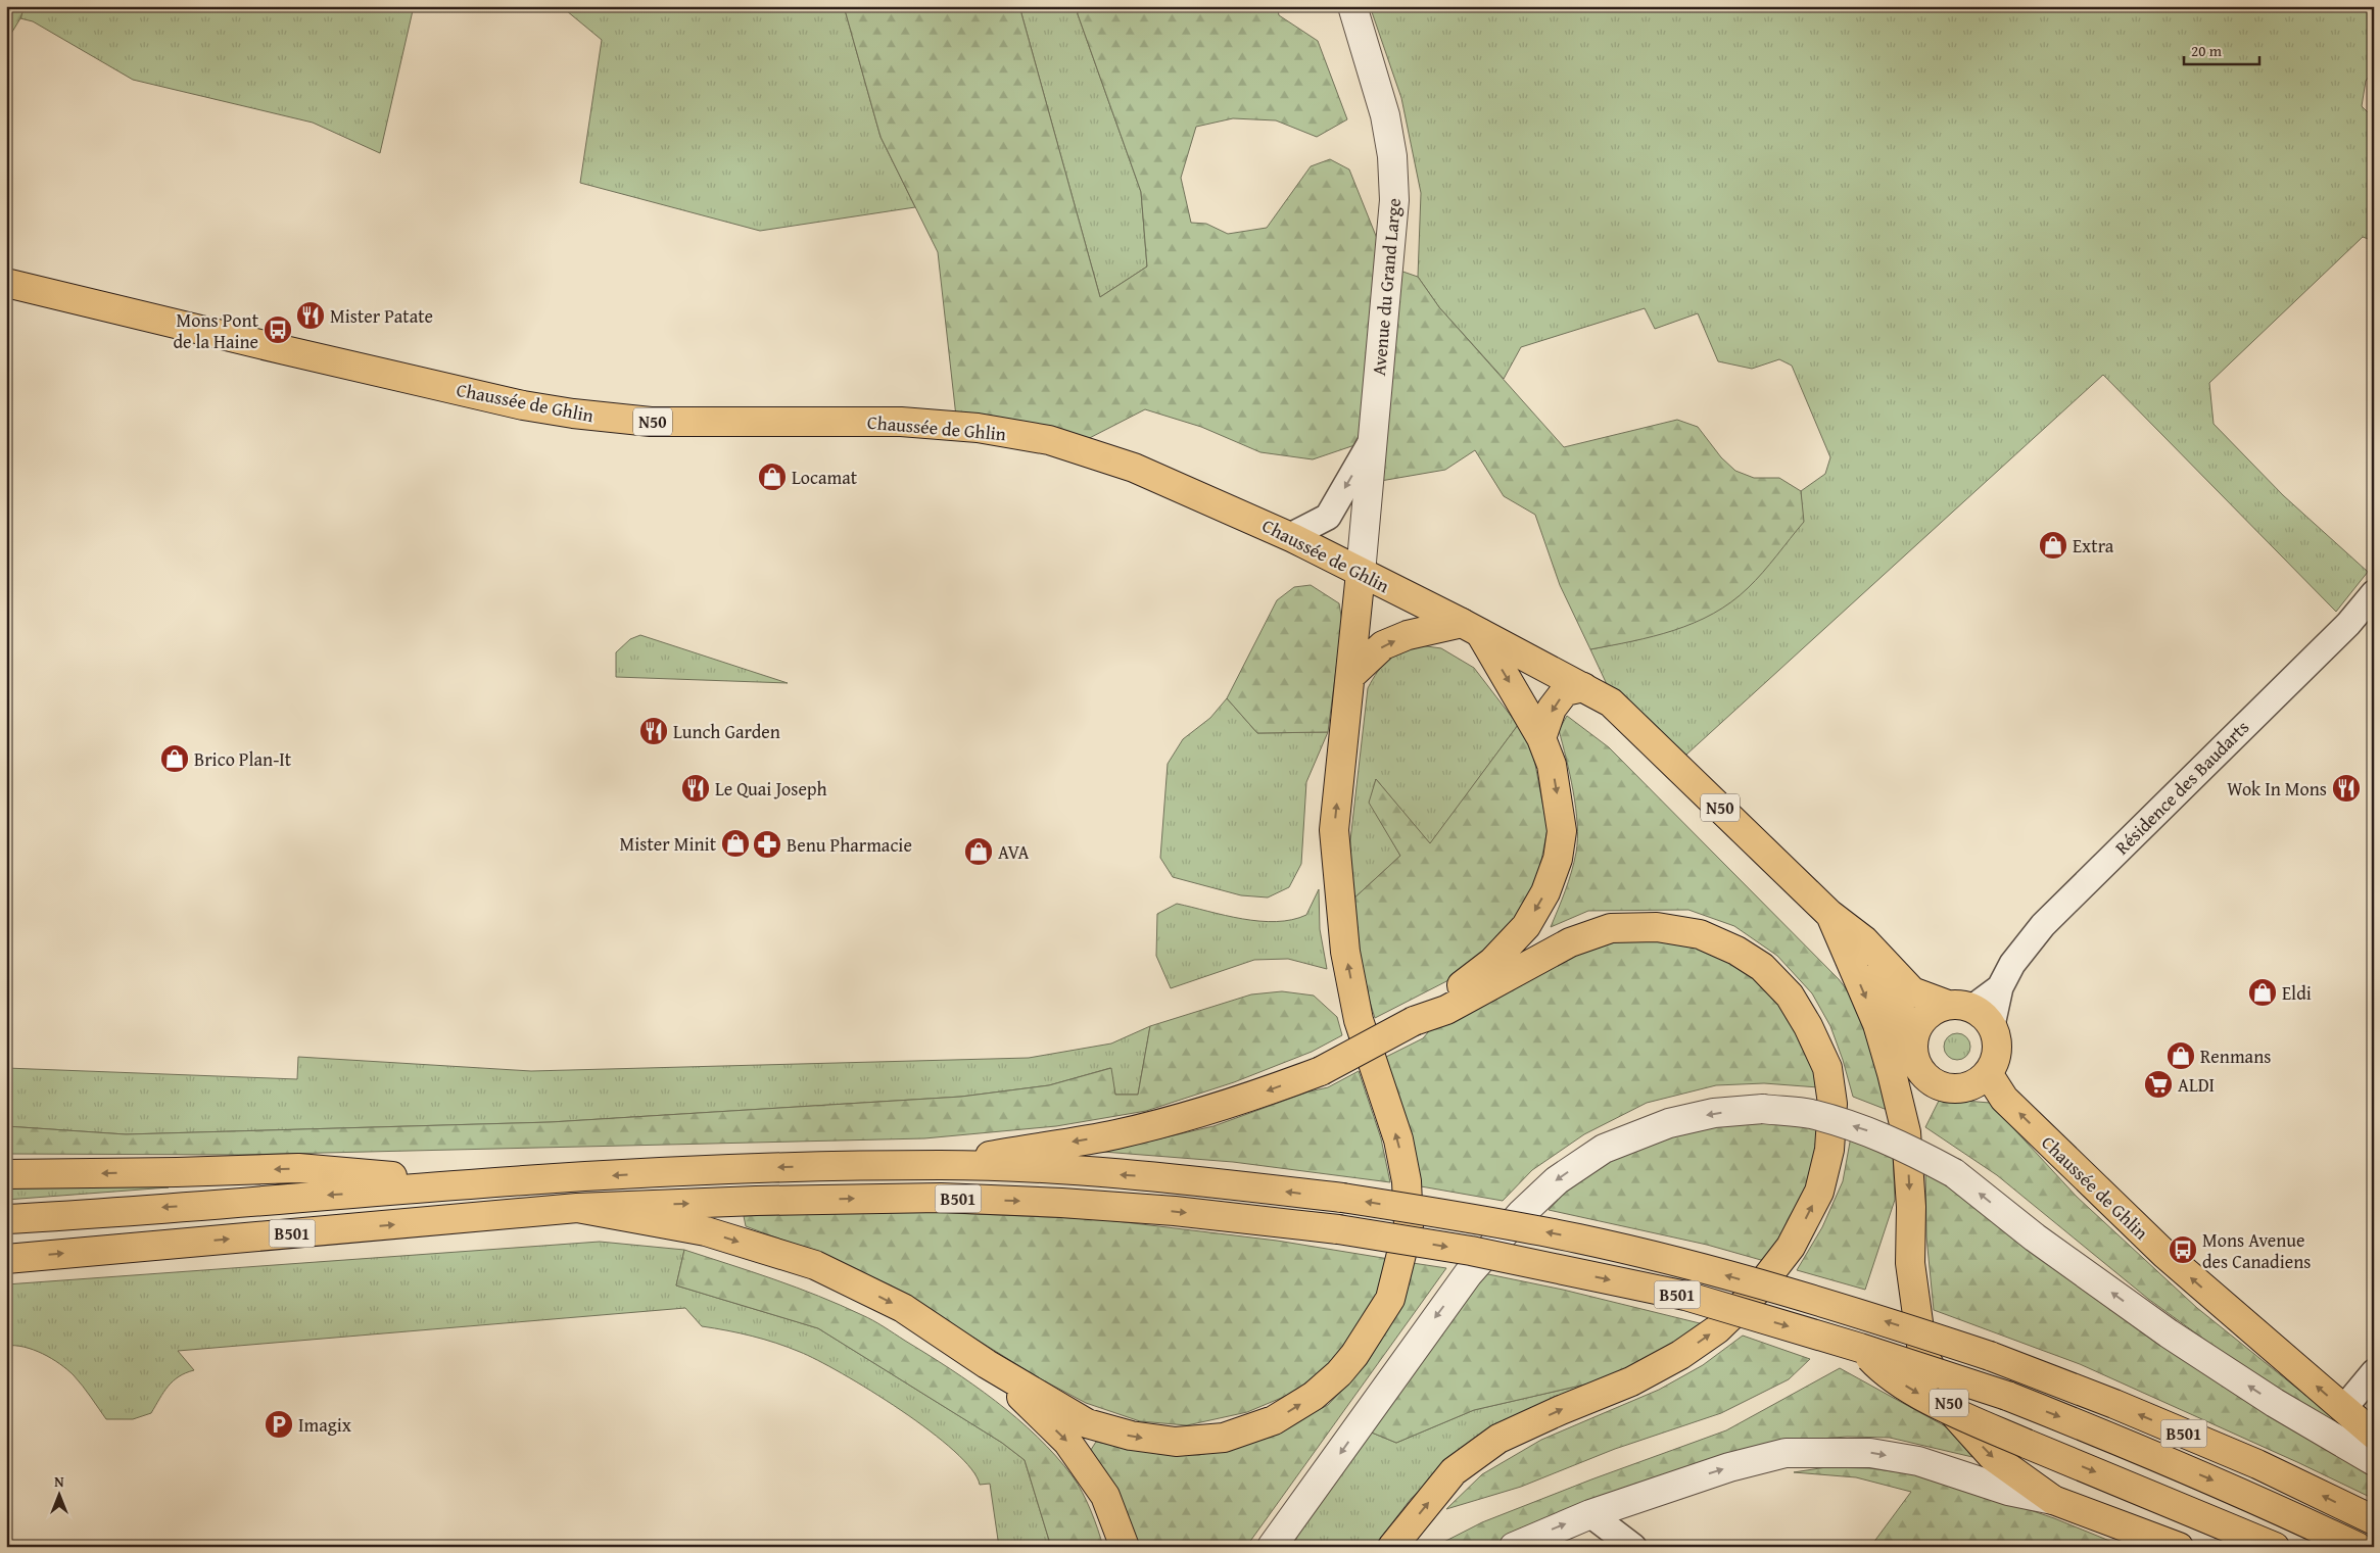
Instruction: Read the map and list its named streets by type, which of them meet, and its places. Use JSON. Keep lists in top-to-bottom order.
{
  "streets": {
    "main road": ["Chaussée de Ghlin", "N50", "B501"],
    "street": ["Avenue du Grand Large", "Résidence des Baudarts"]
  },
  "crossings": [
    ["Avenue du Grand Large", "Chaussée de Ghlin"],
    ["Chaussée de Ghlin", "Résidence des Baudarts"]
  ],
  "places": {
    "restaurant": [
      "Mister Patate",
      "Lunch Garden",
      "Le Quai Joseph",
      "Wok In Mons"
    ],
    "bus stop": ["Mons Pont de la Haine", "Mons Avenue des Canadiens"],
    "shop": [
      "Locamat",
      "Extra",
      "Brico Plan-It",
      "Mister Minit",
      "AVA",
      "Eldi",
      "Renmans"
    ],
    "pharmacy": ["Benu Pharmacie"],
    "supermarket": ["ALDI"],
    "parking": ["Imagix"]
  },
  "scale_bar": "20 m",
  "north": "top"
}
